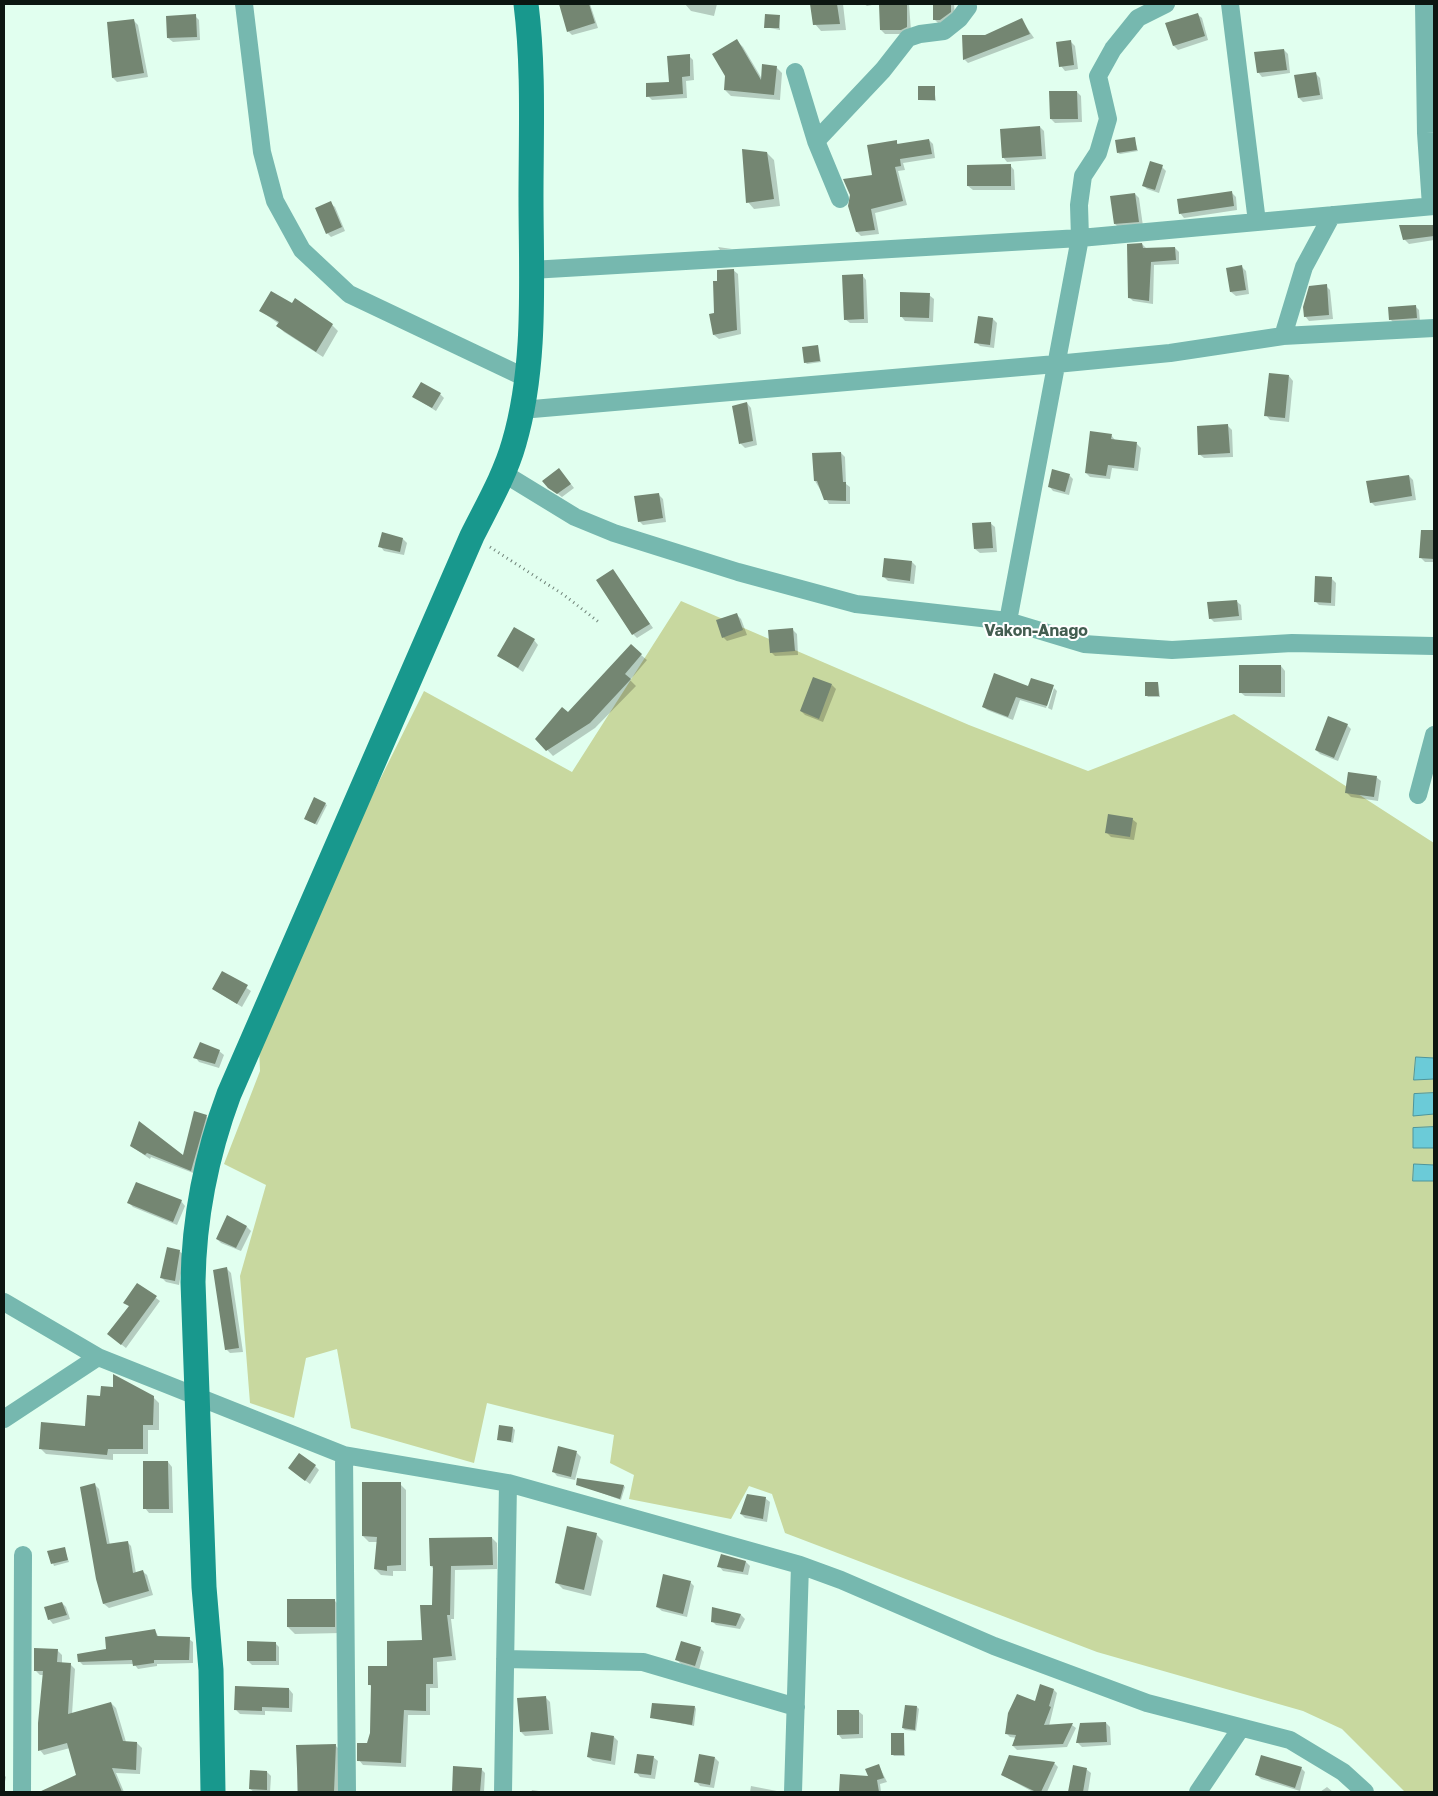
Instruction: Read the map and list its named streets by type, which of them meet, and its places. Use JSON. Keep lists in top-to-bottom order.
{
  "districts": ["Vakon-Anago"]
}
